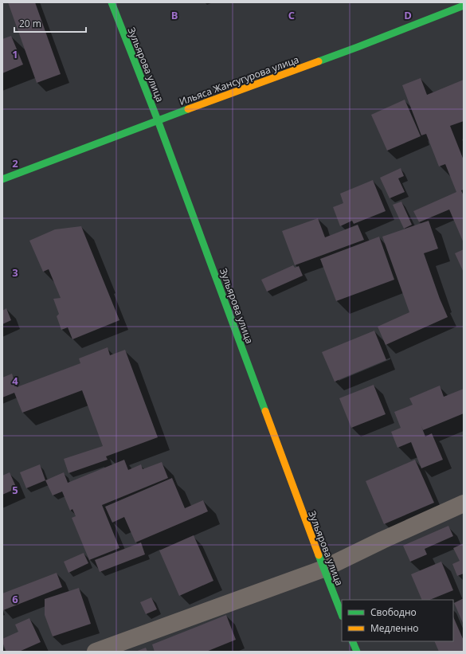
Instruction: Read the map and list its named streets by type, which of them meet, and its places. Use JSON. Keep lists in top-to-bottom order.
{
  "streets": {
    "street": ["Зульярова улица", "Ильяса Жансугурова улица"]
  },
  "crossings": [
    ["Зульярова улица", "Ильяса Жансугурова улица"]
  ],
  "legend": ["Свободно", "Медленно"],
  "scale_bar": "20 m",
  "grid": {
    "columns": ["B", "C", "D"],
    "rows": [
      "1",
      "2",
      "3",
      "4",
      "5",
      "6"
    ]
  }
}
